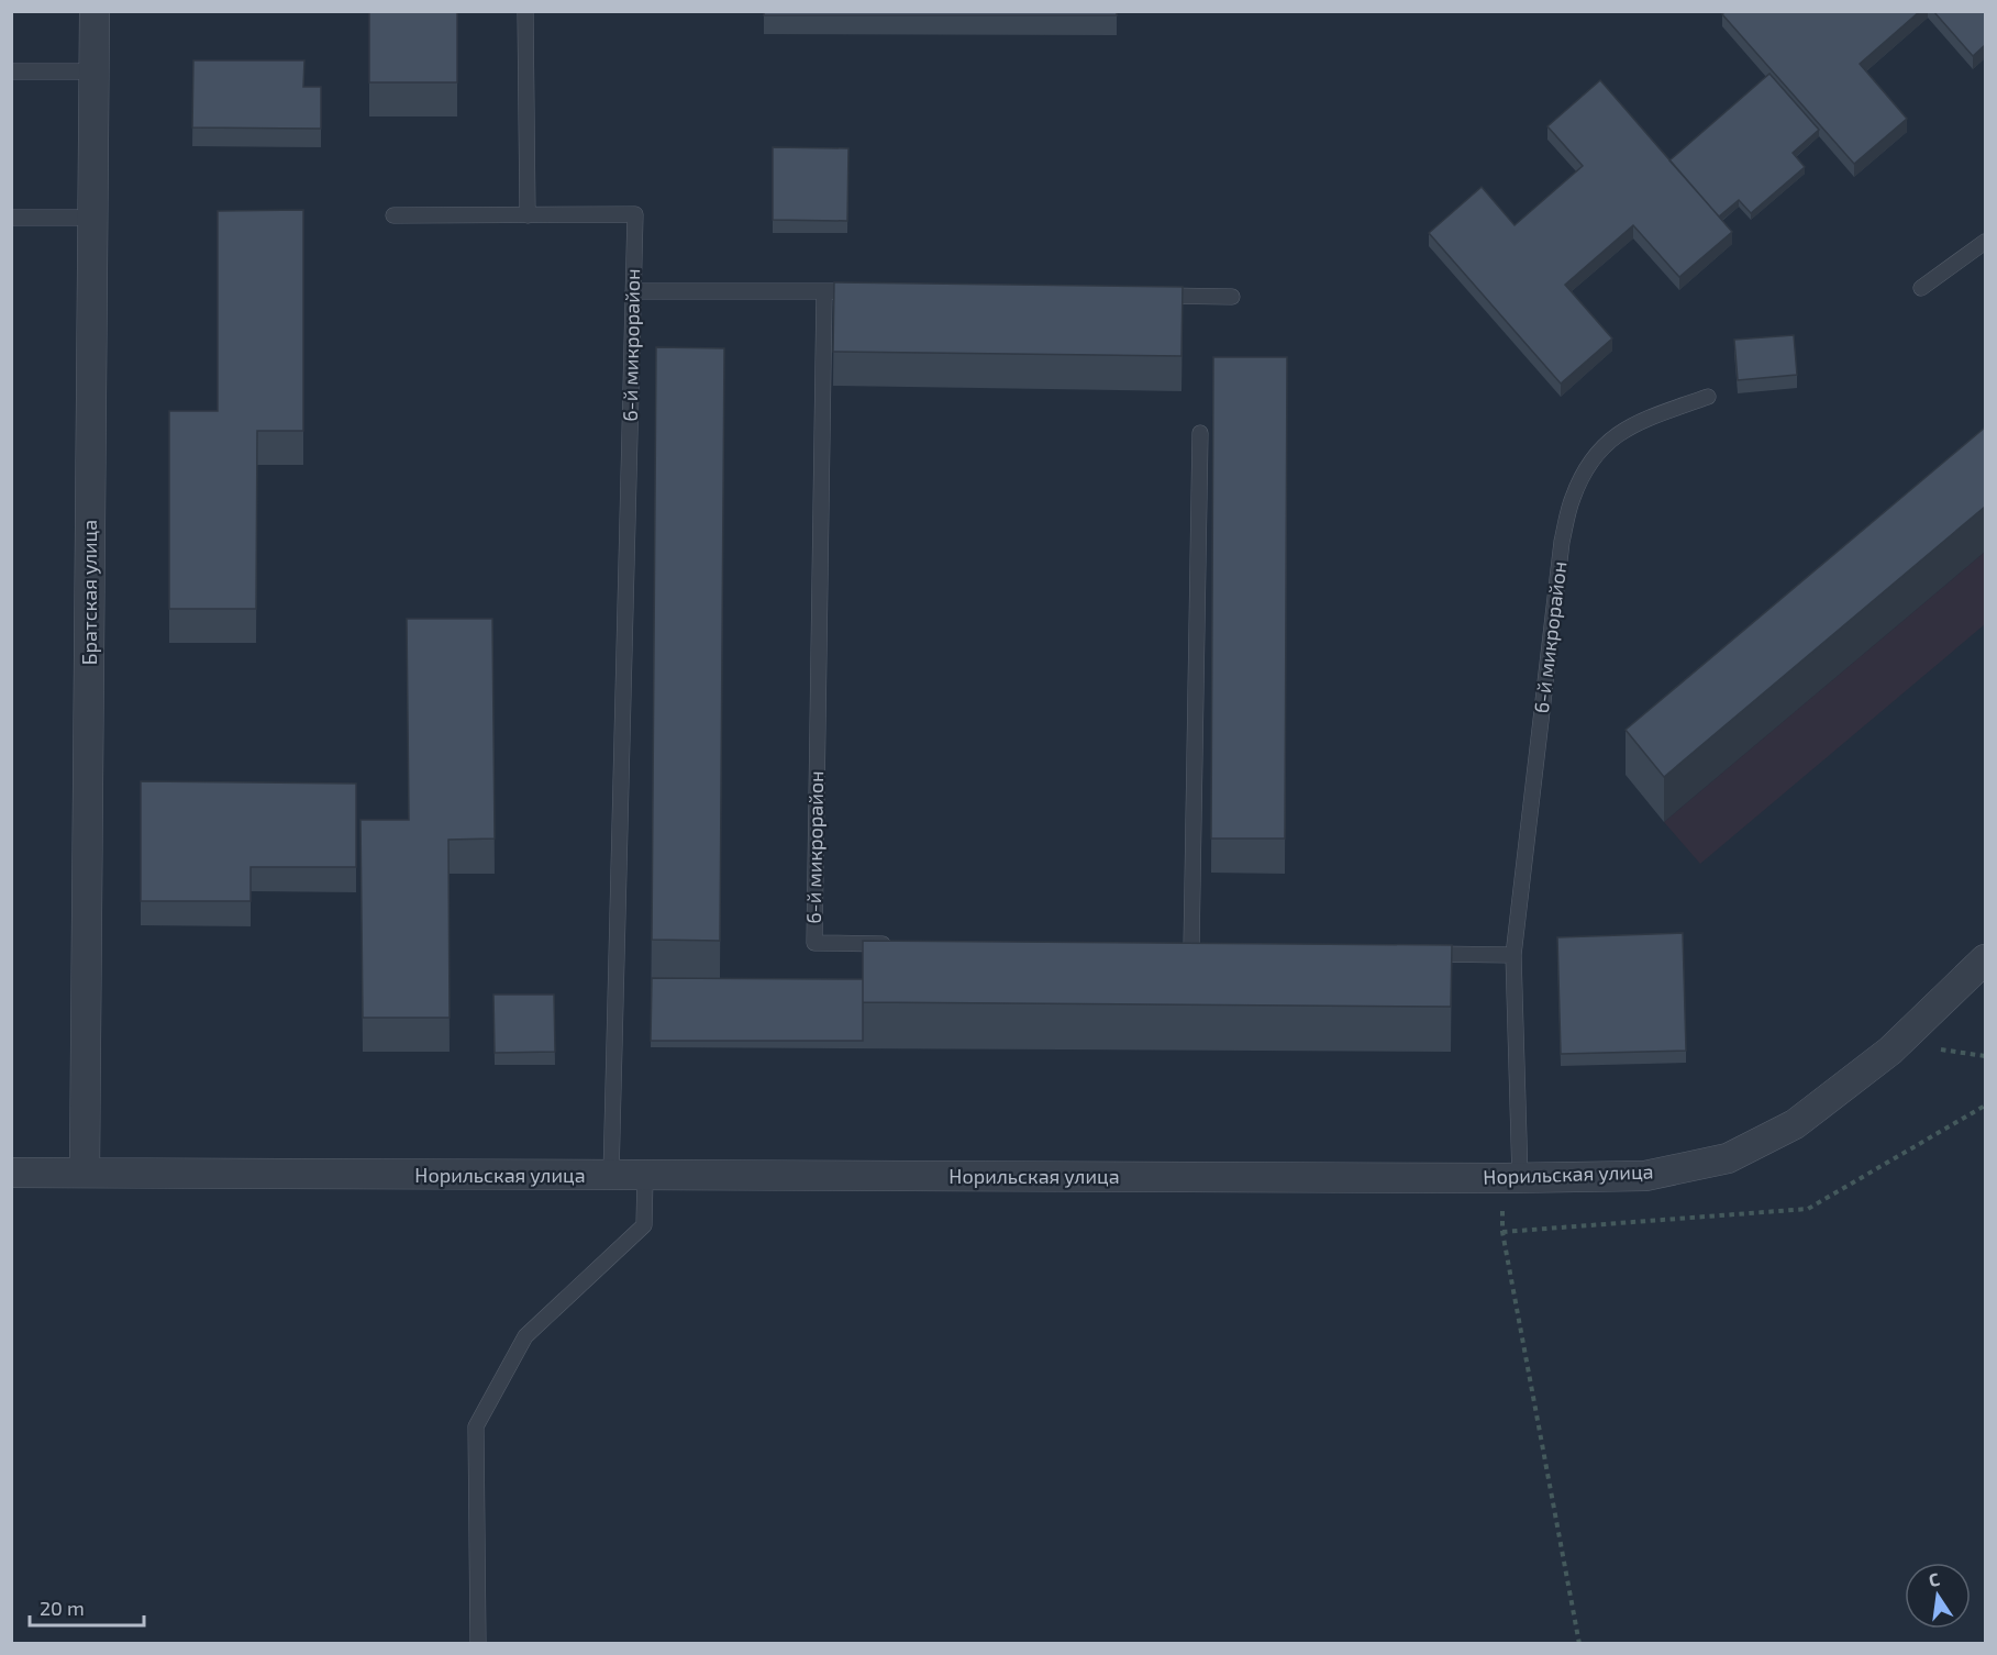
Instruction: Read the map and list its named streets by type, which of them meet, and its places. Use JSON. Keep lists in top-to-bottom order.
{
  "streets": {
    "street": ["Братская улица", "Норильская улица"],
    "lane": ["6-й микрорайон"]
  },
  "crossings": [
    ["6-й микрорайон", "Норильская улица"],
    ["Братская улица", "Норильская улица"]
  ],
  "scale_bar": "20 m",
  "north": "top"
}
